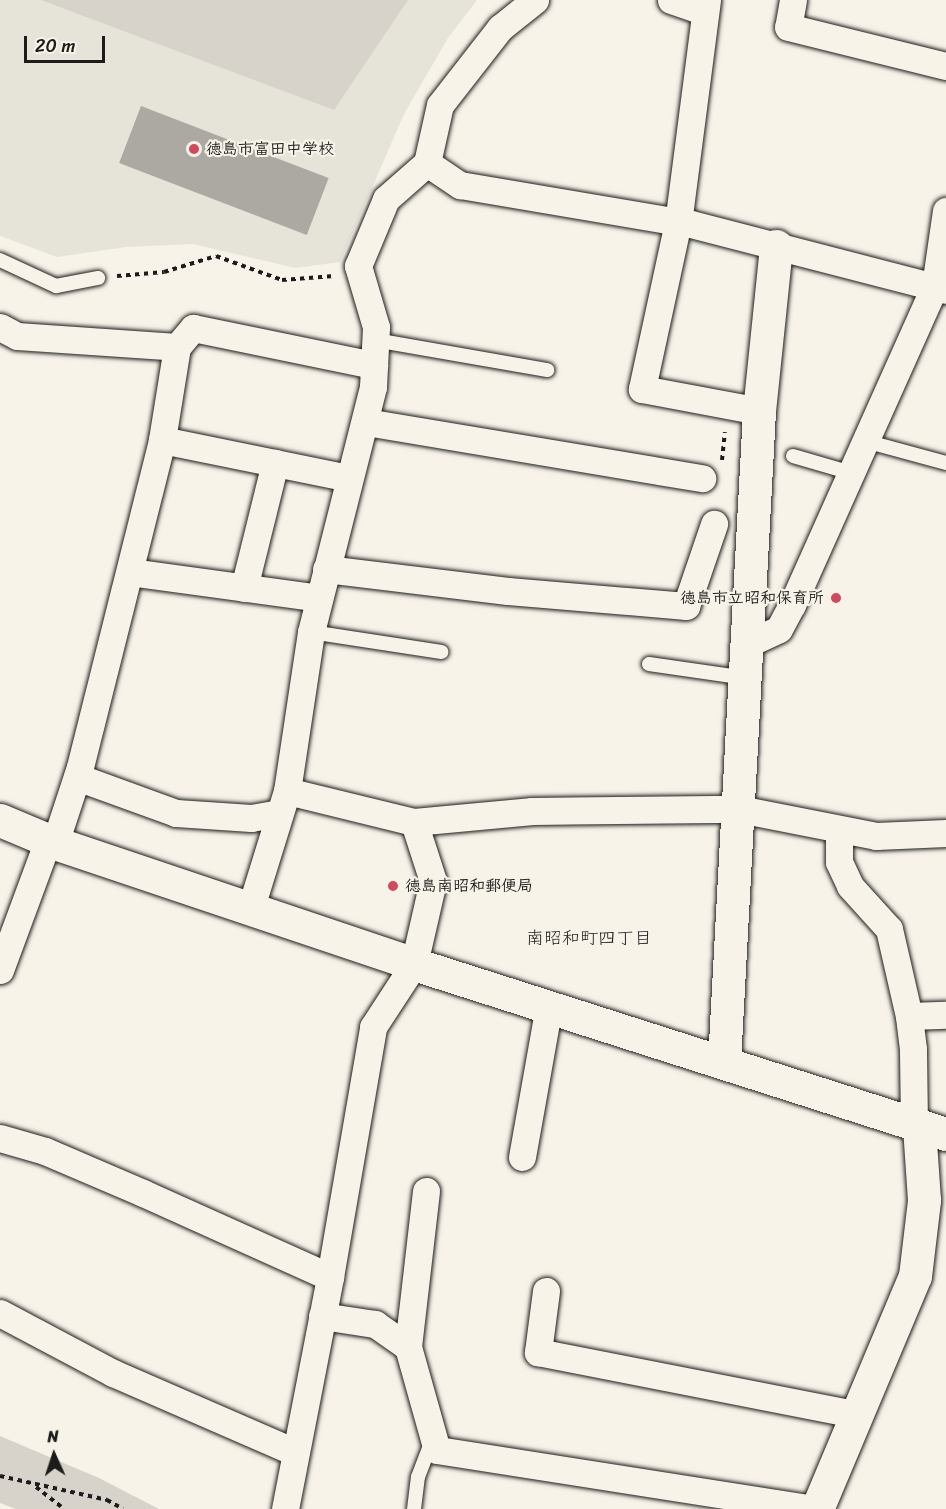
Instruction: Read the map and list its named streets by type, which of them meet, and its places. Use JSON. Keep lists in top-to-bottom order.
{
  "districts": ["南昭和町四丁目"],
  "places": ["徳島市富田中学校", "徳島市立昭和保育所", "徳島南昭和郵便局"],
  "scale_bar": "20 m",
  "north": "top"
}
